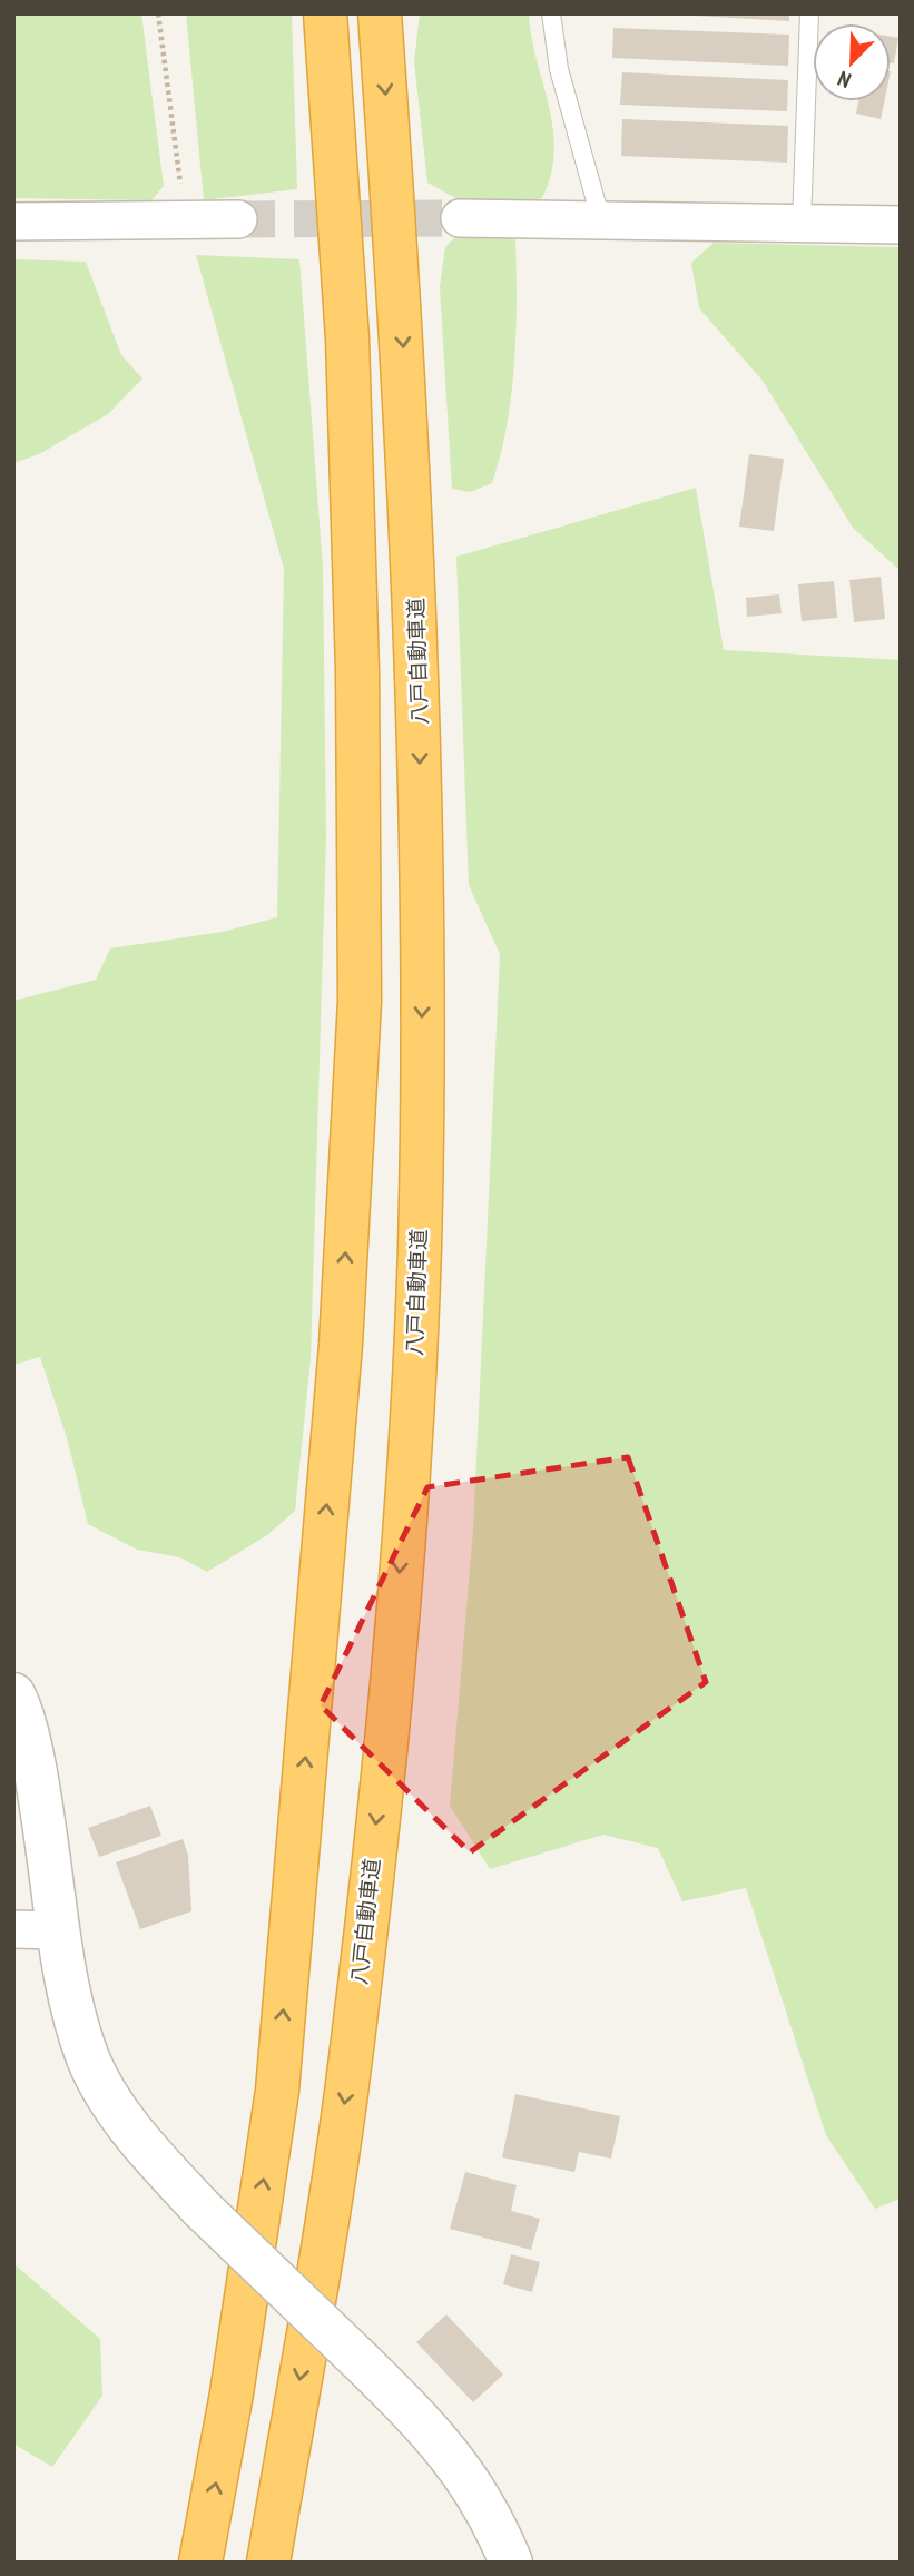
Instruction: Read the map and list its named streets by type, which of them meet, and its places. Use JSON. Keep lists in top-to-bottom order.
{
  "streets": {
    "highway": ["八戸自動車道"]
  },
  "north": "bottom left"
}
